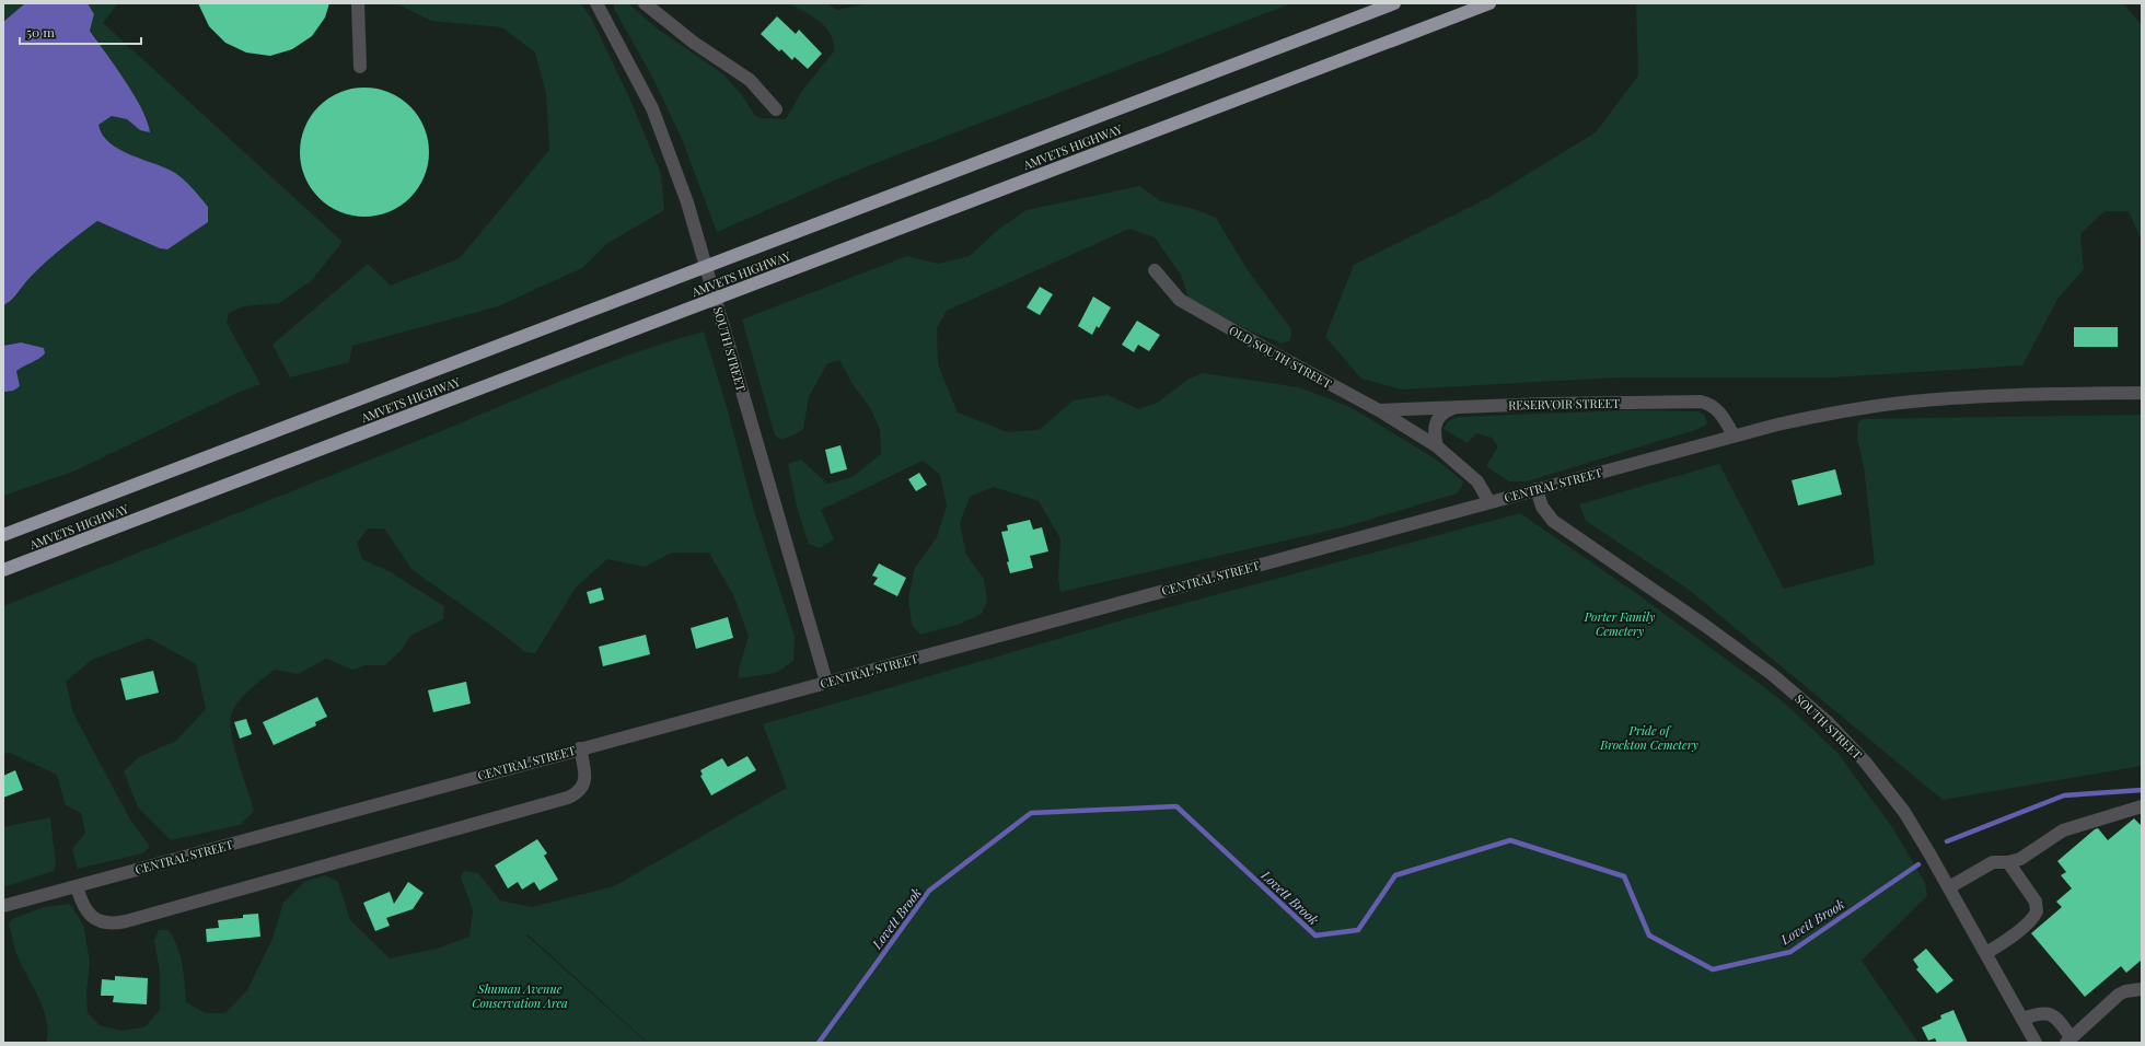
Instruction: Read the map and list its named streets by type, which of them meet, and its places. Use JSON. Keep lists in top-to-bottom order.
{
  "streets": {
    "highway": ["AMVETS HIGHWAY"],
    "street": [
      "SOUTH STREET",
      "OLD SOUTH STREET",
      "RESERVOIR STREET",
      "CENTRAL STREET"
    ]
  },
  "crossings": [
    ["SOUTH STREET", "CENTRAL STREET"],
    ["OLD SOUTH STREET", "RESERVOIR STREET"],
    ["RESERVOIR STREET", "CENTRAL STREET"]
  ],
  "water": ["Lovett Brook"],
  "parks": ["Porter Family Cemetery", "Pride of Brockton Cemetery", "Shuman Avenue Conservation Area"],
  "scale_bar": "50 m"
}
